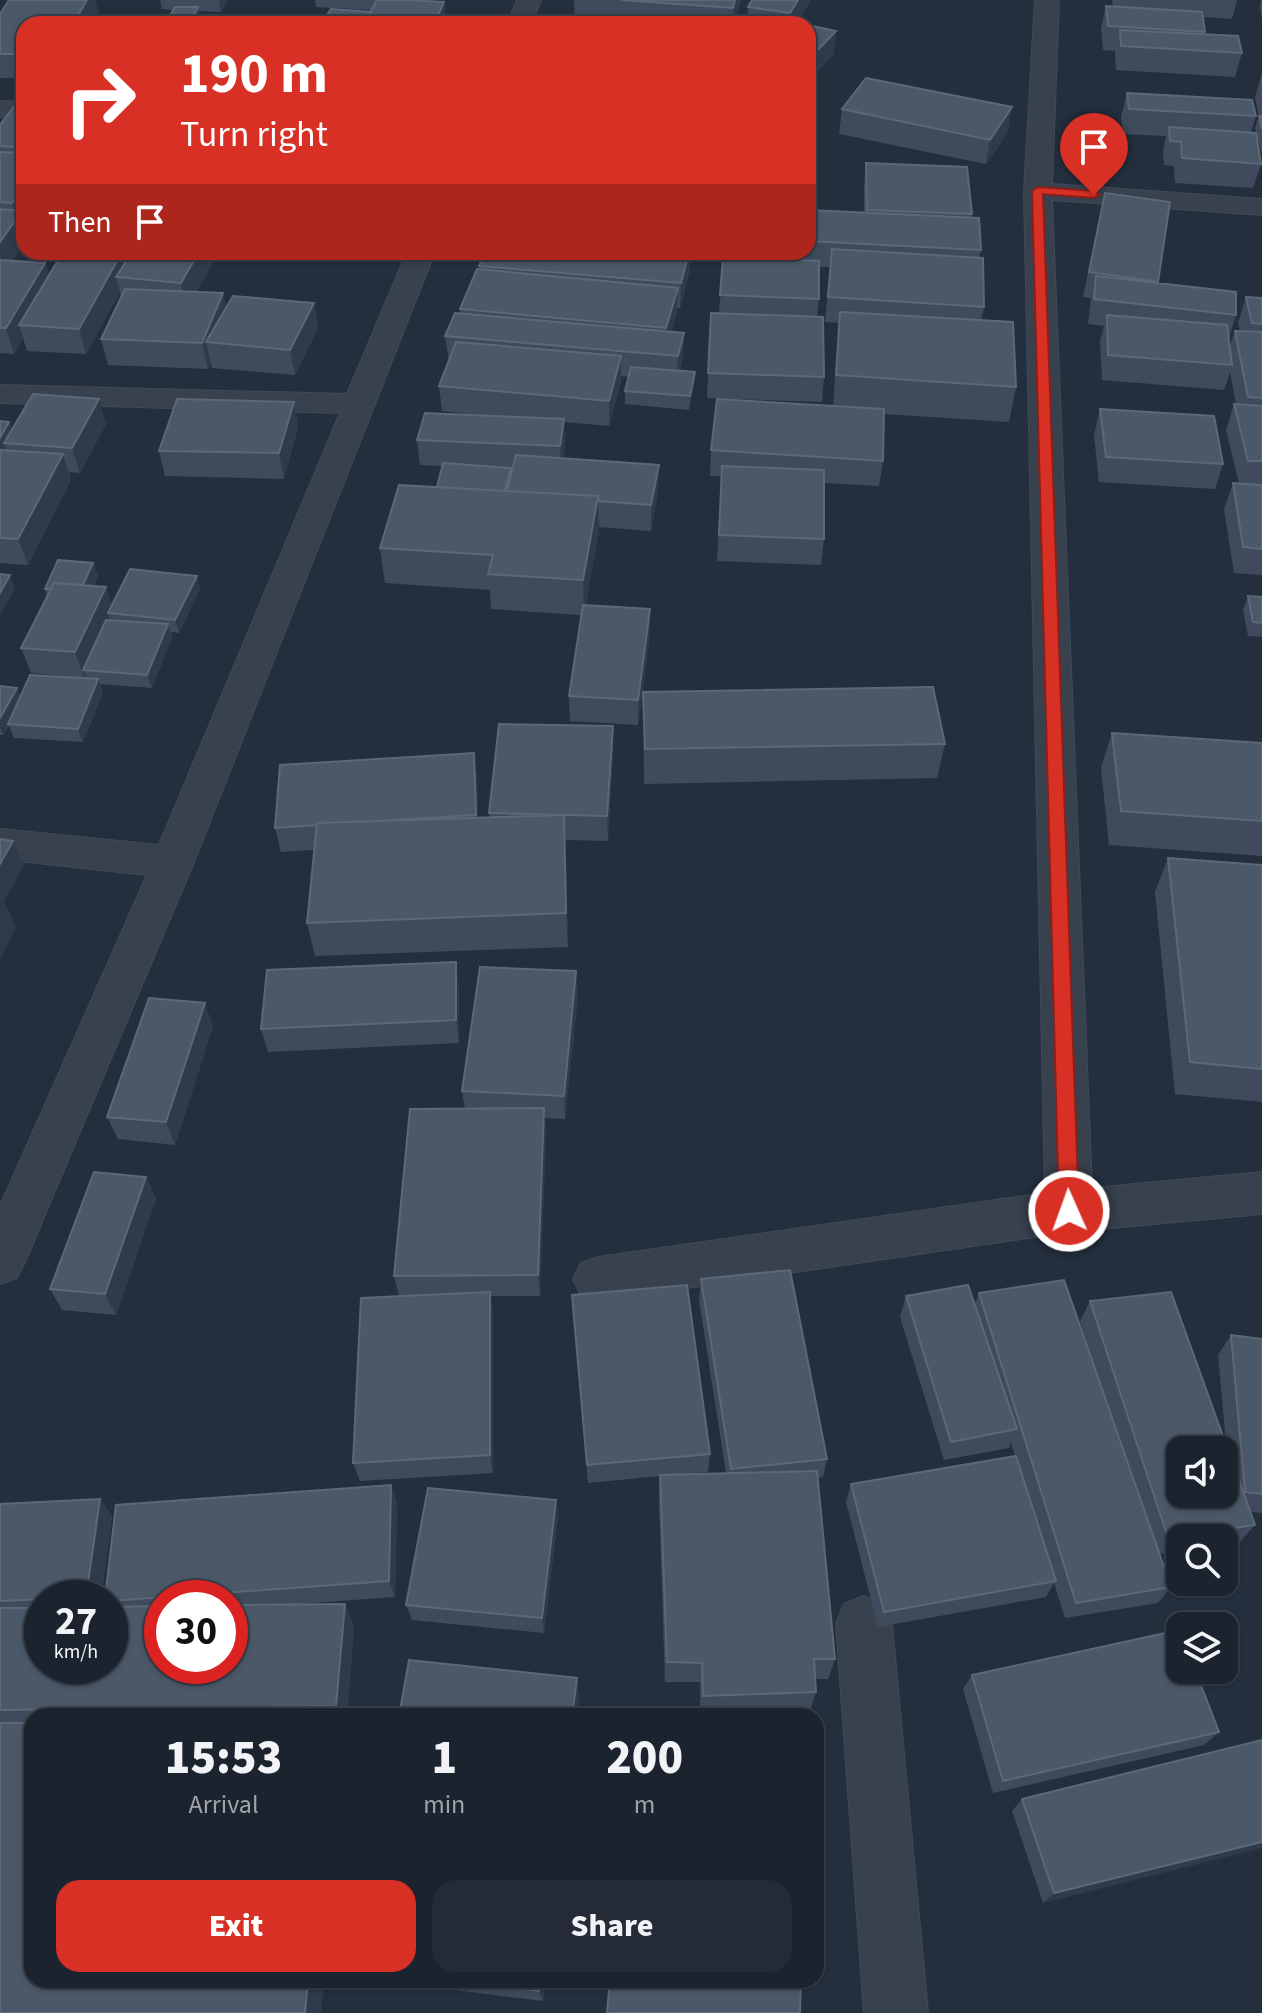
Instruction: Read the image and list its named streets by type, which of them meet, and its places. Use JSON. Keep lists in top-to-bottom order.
{
  "page": {
    "turn": ["190 m", "Turn right"],
    "then": "Then",
    "speed": "27 km/h",
    "limit": "30",
    "eta": [
      "15:53",
      "Arrival",
      "1",
      "min",
      "200",
      "m"
    ],
    "buttons": ["Exit", "Share"]
  }
}
